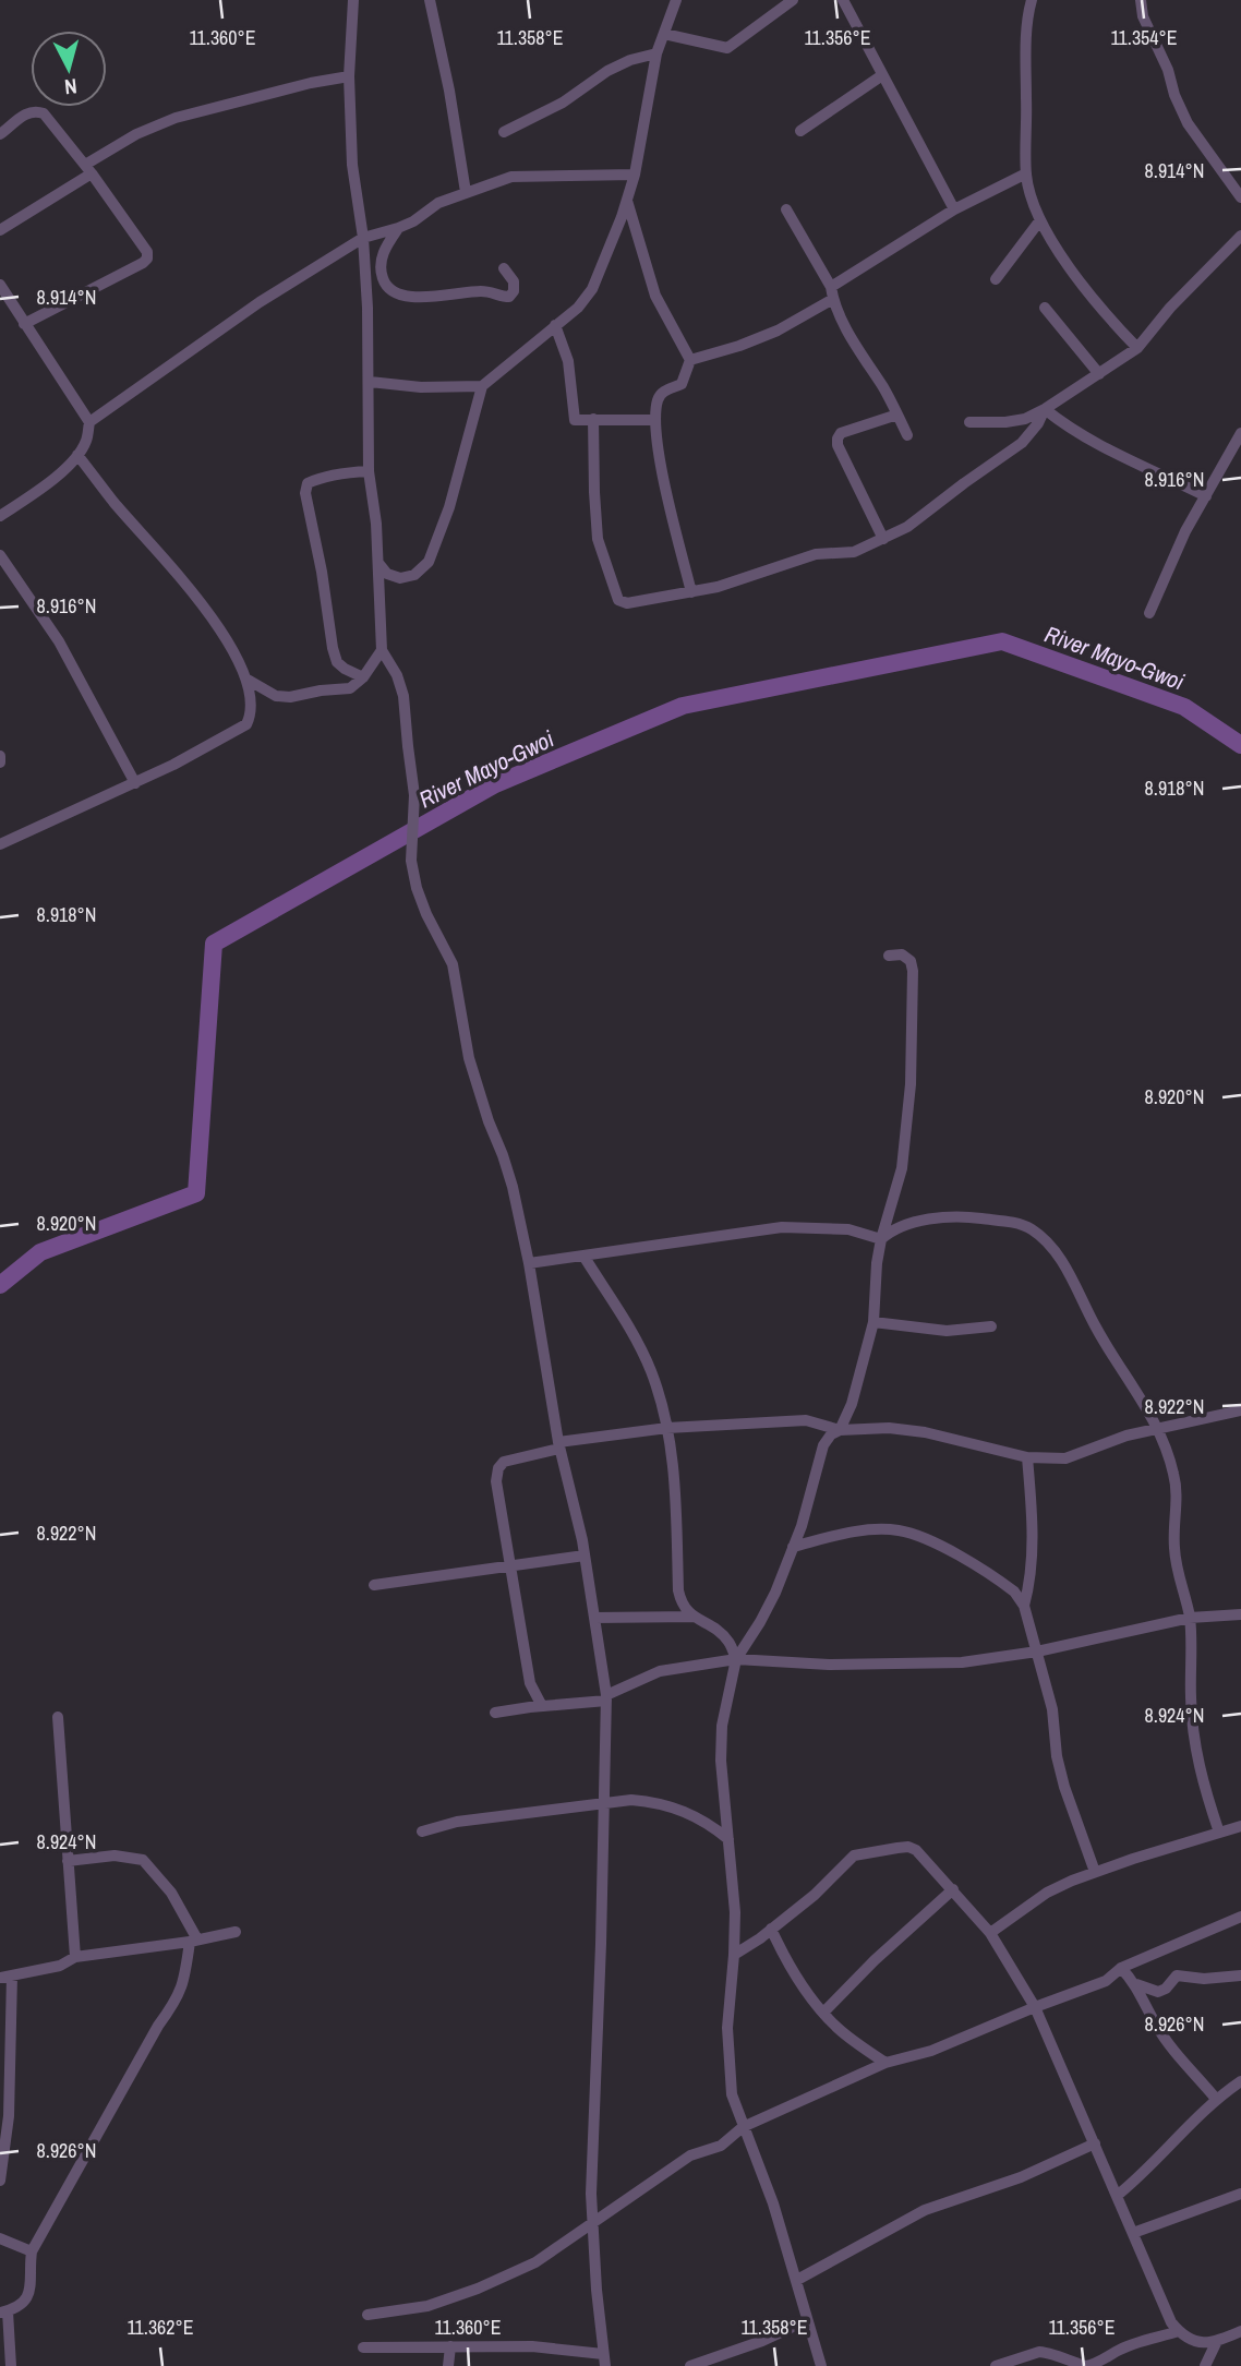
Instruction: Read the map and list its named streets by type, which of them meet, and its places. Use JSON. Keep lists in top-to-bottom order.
{
  "water": ["River Mayo-Gwoi"],
  "north": "bottom",
  "coordinates": [
    "11.360°E",
    "11.358°E",
    "11.356°E",
    "11.354°E",
    "8.914°N",
    "8.916°N",
    "8.918°N",
    "8.920°N",
    "8.922°N",
    "8.924°N",
    "8.926°N",
    "11.362°E"
  ]
}
